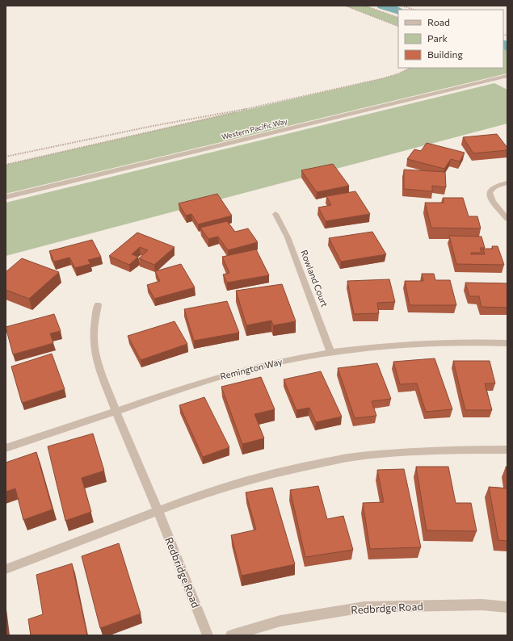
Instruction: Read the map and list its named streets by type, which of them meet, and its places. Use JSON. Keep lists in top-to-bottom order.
{
  "streets": {
    "street": [
      "Western Pacific Way",
      "Rowland Court",
      "Remington Way",
      "Redbridge Road",
      "Redbrdge Road"
    ]
  },
  "crossings": [
    ["Rowland Court", "Remington Way"],
    ["Remington Way", "Redbridge Road"]
  ],
  "legend": ["Road", "Park", "Building"]
}
